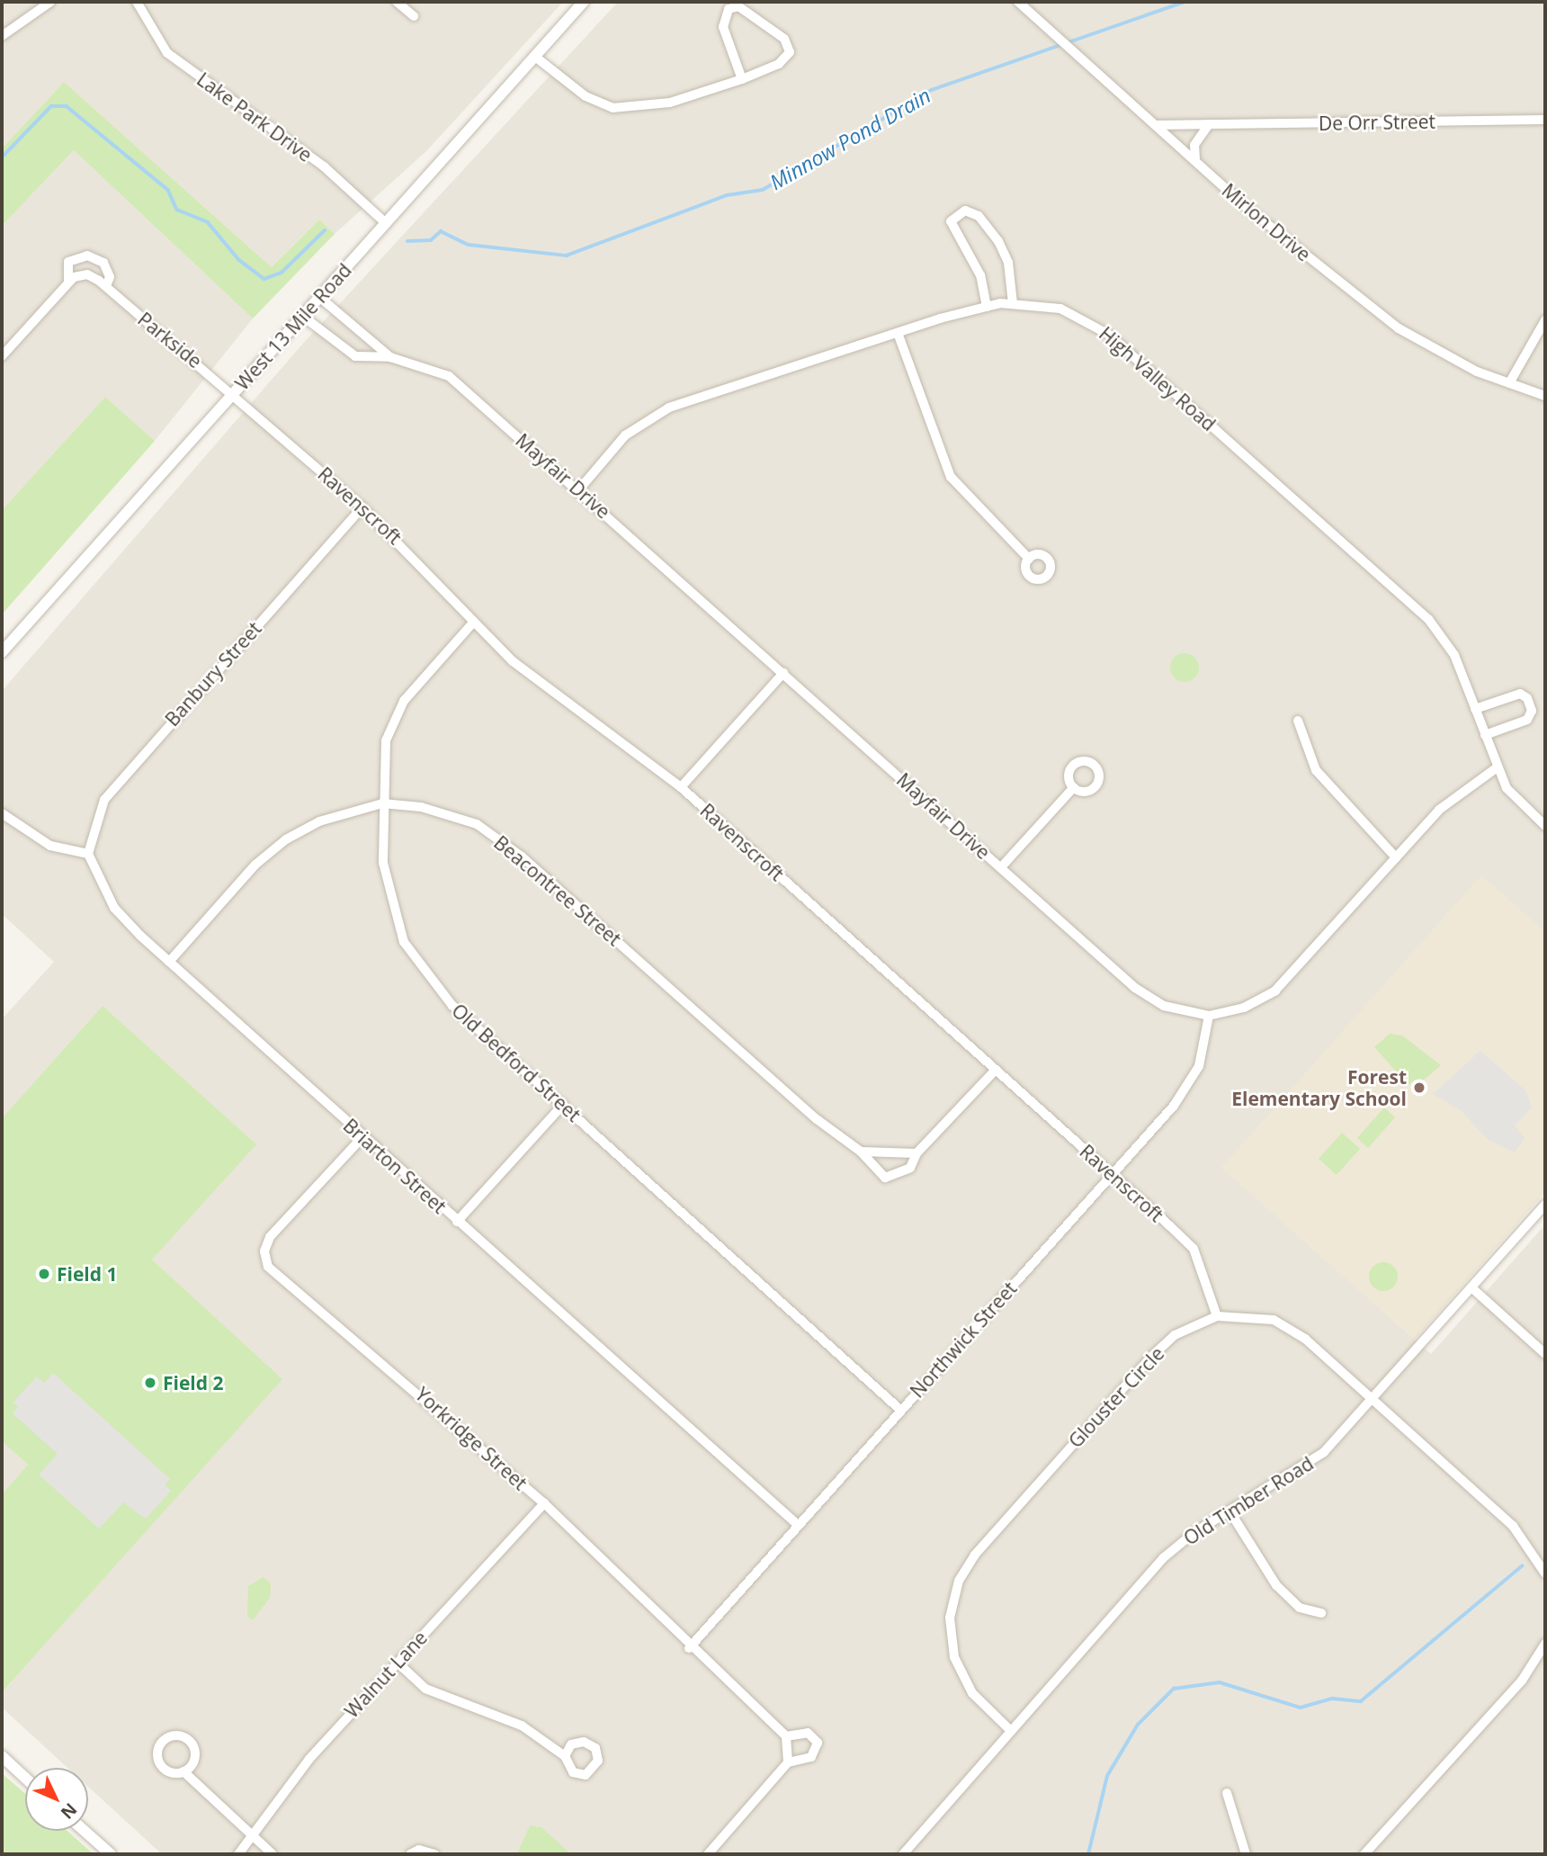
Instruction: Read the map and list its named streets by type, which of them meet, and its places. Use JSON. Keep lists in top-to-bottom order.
{
  "streets": {
    "street": [
      "Lake Park Drive",
      "De Orr Street",
      "Mirlon Drive",
      "West 13 Mile Road",
      "Parkside",
      "High Valley Road",
      "Mayfair Drive",
      "Ravenscroft",
      "Banbury Street",
      "Beacontree Street",
      "Old Bedford Street",
      "Briarton Street",
      "Northwick Street",
      "Glouster Circle",
      "Yorkridge Street",
      "Old Timber Road",
      "Walnut Lane"
    ]
  },
  "crossings": [
    ["Lake Park Drive", "West 13 Mile Road"],
    ["De Orr Street", "Mirlon Drive"],
    ["West 13 Mile Road", "Parkside"],
    ["West 13 Mile Road", "Mayfair Drive"],
    ["West 13 Mile Road", "Ravenscroft"],
    ["Parkside", "Ravenscroft"],
    ["High Valley Road", "Mayfair Drive"],
    ["Mayfair Drive", "Northwick Street"],
    ["Ravenscroft", "Banbury Street"],
    ["Ravenscroft", "Beacontree Street"],
    ["Ravenscroft", "Old Bedford Street"],
    ["Ravenscroft", "Northwick Street"],
    ["Ravenscroft", "Glouster Circle"],
    ["Banbury Street", "Briarton Street"],
    ["Beacontree Street", "Old Bedford Street"],
    ["Beacontree Street", "Briarton Street"],
    ["Old Bedford Street", "Northwick Street"],
    ["Briarton Street", "Northwick Street"],
    ["Briarton Street", "Yorkridge Street"],
    ["Northwick Street", "Yorkridge Street"],
    ["Glouster Circle", "Old Timber Road"],
    ["Yorkridge Street", "Walnut Lane"]
  ],
  "water": ["Minnow Pond Drain"],
  "places": ["Forest Elementary School", "Field 1", "Field 2"],
  "north": "bottom right"
}
